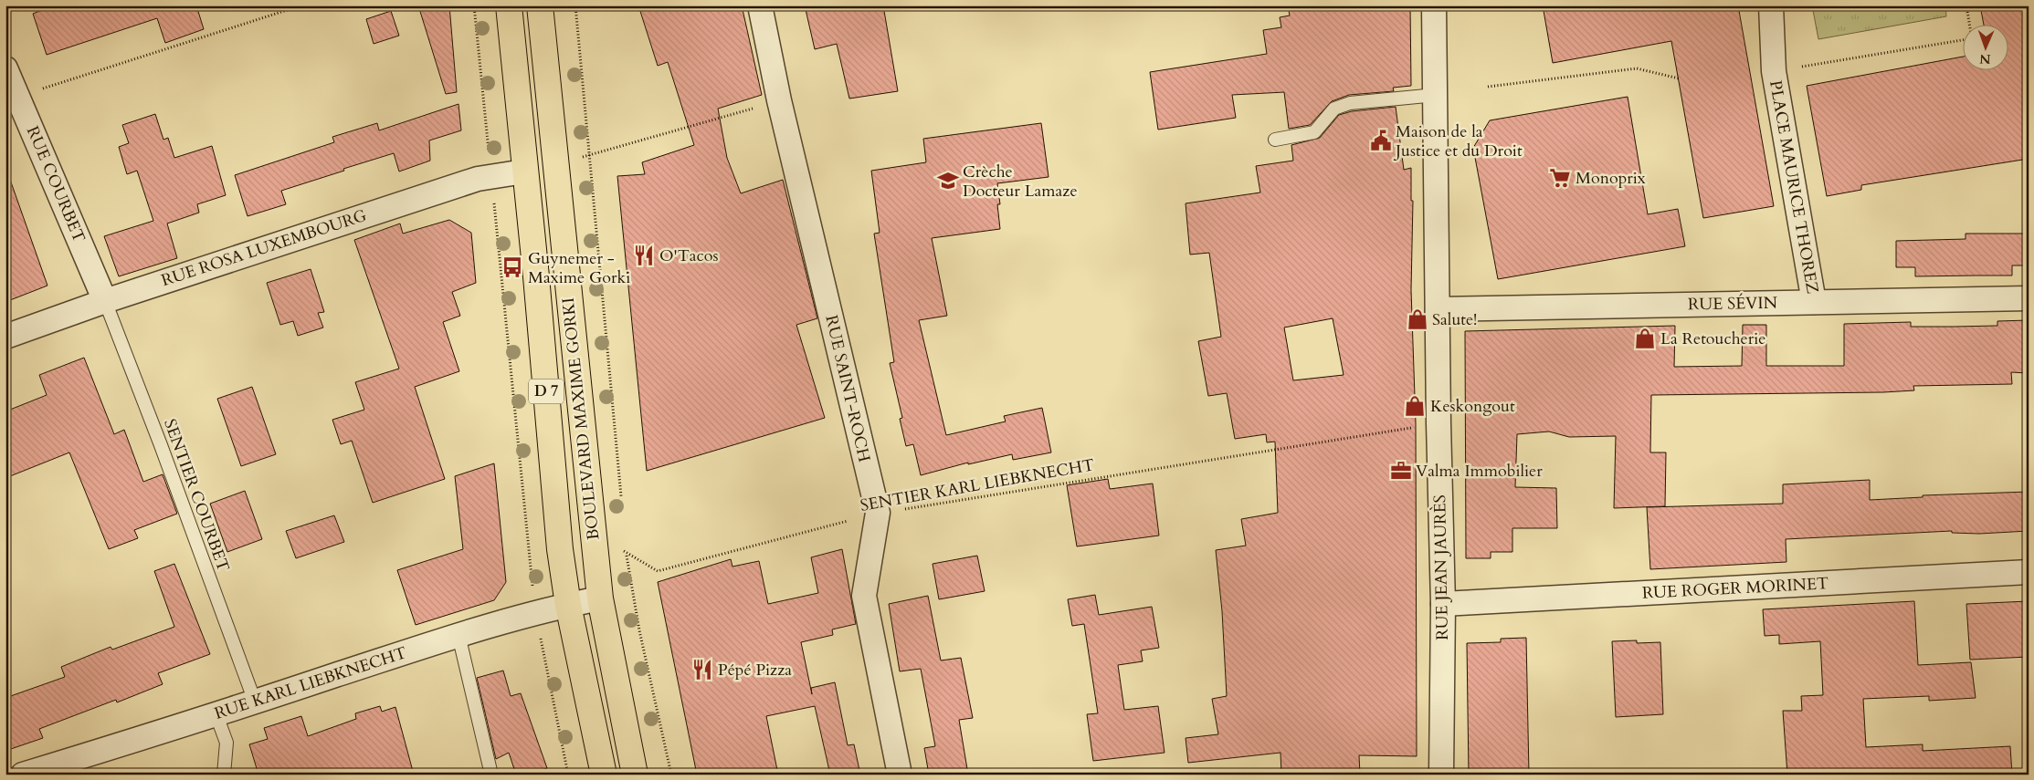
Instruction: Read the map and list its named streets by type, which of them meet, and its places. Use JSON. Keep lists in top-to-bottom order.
{
  "streets": {
    "main road": ["D 7", "BOULEVARD MAXIME GORKI"],
    "street": [
      "RUE COURBET",
      "PLACE MAURICE THOREZ",
      "RUE ROSA LUXEMBOURG",
      "RUE SÉVIN",
      "RUE SAINT-ROCH",
      "RUE JEAN JAURÈS",
      "RUE ROGER MORINET",
      "RUE KARL LIEBKNECHT"
    ],
    "lane": ["SENTIER COURBET"],
    "path": ["SENTIER KARL LIEBKNECHT"]
  },
  "crossings": [
    ["RUE COURBET", "RUE ROSA LUXEMBOURG"],
    ["RUE COURBET", "SENTIER COURBET"],
    ["PLACE MAURICE THOREZ", "RUE SÉVIN"],
    ["RUE ROSA LUXEMBOURG", "BOULEVARD MAXIME GORKI"],
    ["RUE ROSA LUXEMBOURG", "SENTIER COURBET"],
    ["RUE SÉVIN", "RUE JEAN JAURÈS"],
    ["RUE SAINT-ROCH", "SENTIER KARL LIEBKNECHT"],
    ["BOULEVARD MAXIME GORKI", "SENTIER KARL LIEBKNECHT"],
    ["BOULEVARD MAXIME GORKI", "RUE KARL LIEBKNECHT"],
    ["SENTIER KARL LIEBKNECHT", "RUE JEAN JAURÈS"],
    ["SENTIER COURBET", "RUE KARL LIEBKNECHT"],
    ["RUE JEAN JAURÈS", "RUE ROGER MORINET"]
  ],
  "places": {
    "public building": ["Maison de la Justice et du Droit"],
    "supermarket": ["Monoprix"],
    "school or university": ["Crèche Docteur Lamaze"],
    "restaurant": ["O'Tacos", "Pépé Pizza"],
    "bus stop": ["Guynemer - Maxime Gorki"],
    "shop": ["Salute!", "La Retoucherie", "Keskongout"],
    "office": ["Valma Immobilier"]
  },
  "north": "bottom"
}
